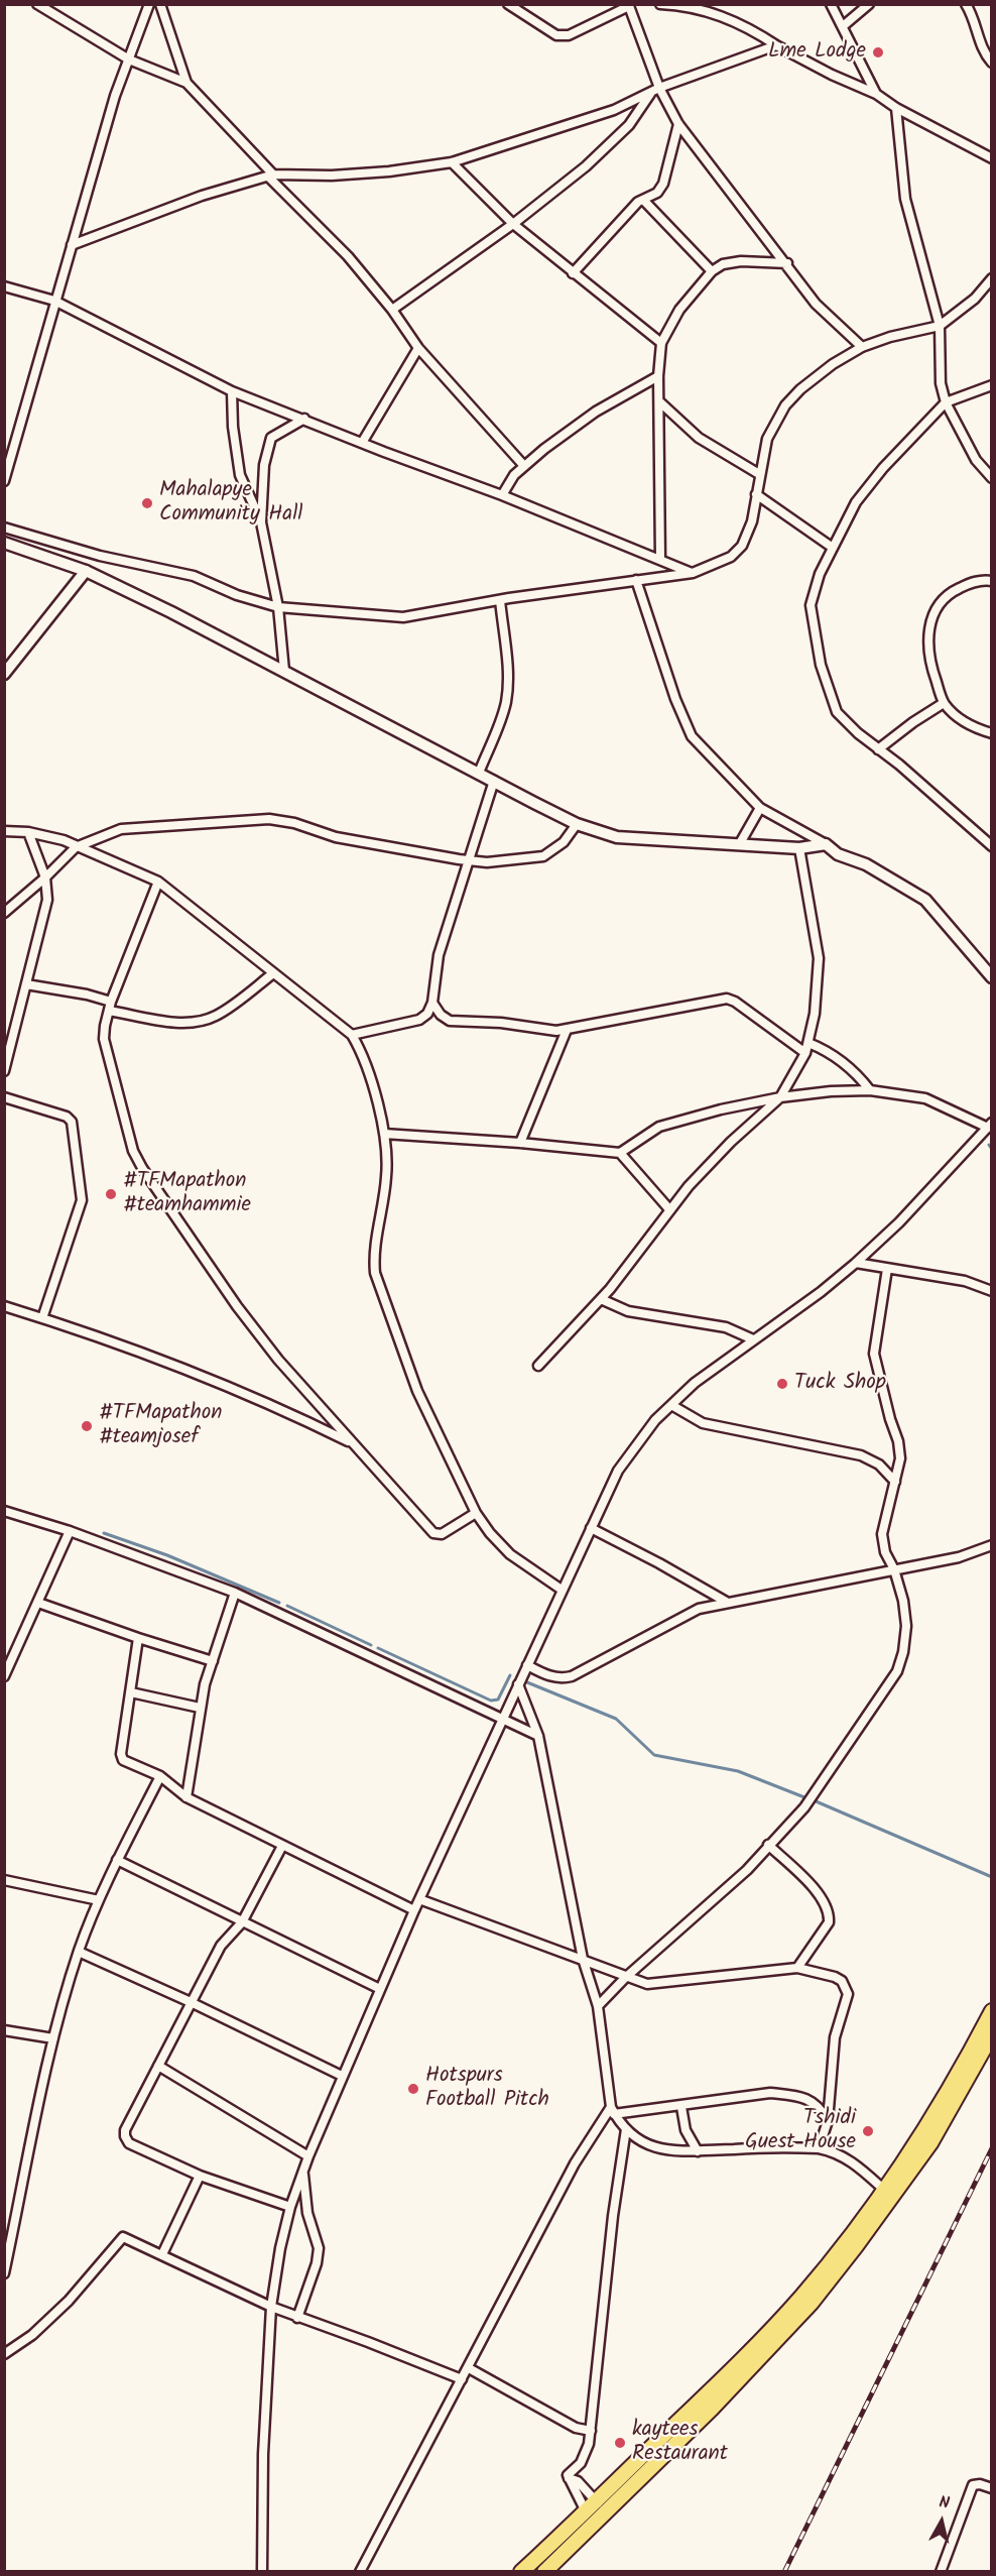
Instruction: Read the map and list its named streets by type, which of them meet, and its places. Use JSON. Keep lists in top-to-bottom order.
{
  "places": [
    "Lme Lodge",
    "Mahalapye Community Hall",
    "#TFMapathon #teamhammie",
    "Tuck Shop",
    "#TFMapathon #teamjosef",
    "Hotspurs Football Pitch",
    "Tshidi Guest House",
    "kaytees Restaurant"
  ],
  "north": "top"
}
